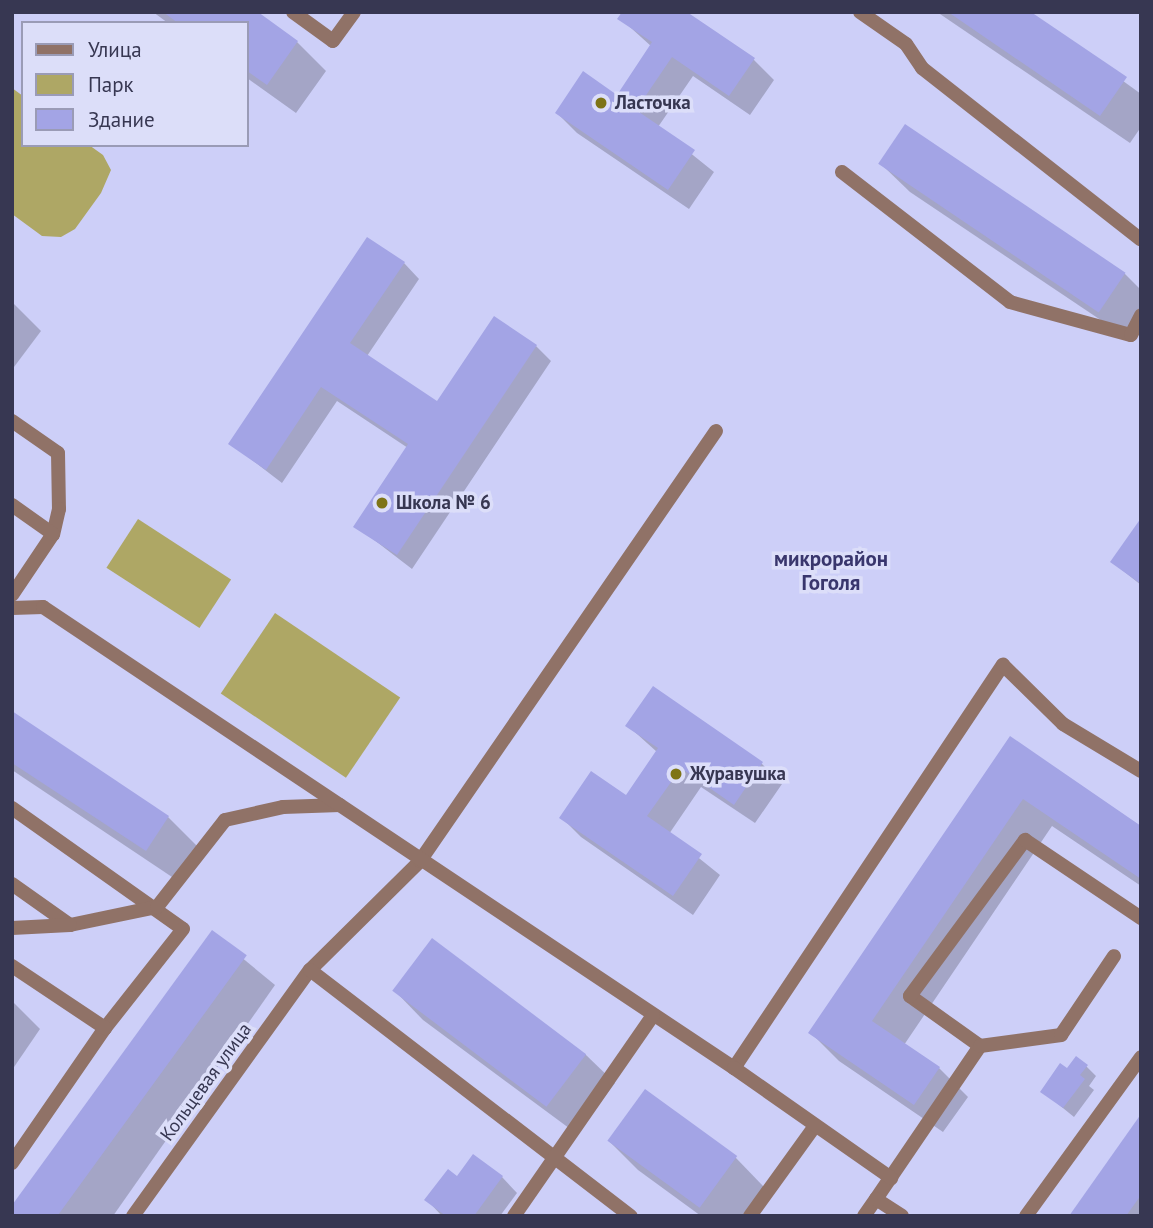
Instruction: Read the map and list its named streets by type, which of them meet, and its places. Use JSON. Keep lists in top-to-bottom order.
{
  "streets": {
    "street": ["Кольцевая улица"]
  },
  "districts": ["микрорайон Гоголя"],
  "places": ["Ласточка", "Школа № 6", "Журавушка"],
  "legend": ["Улица", "Парк", "Здание"]
}
